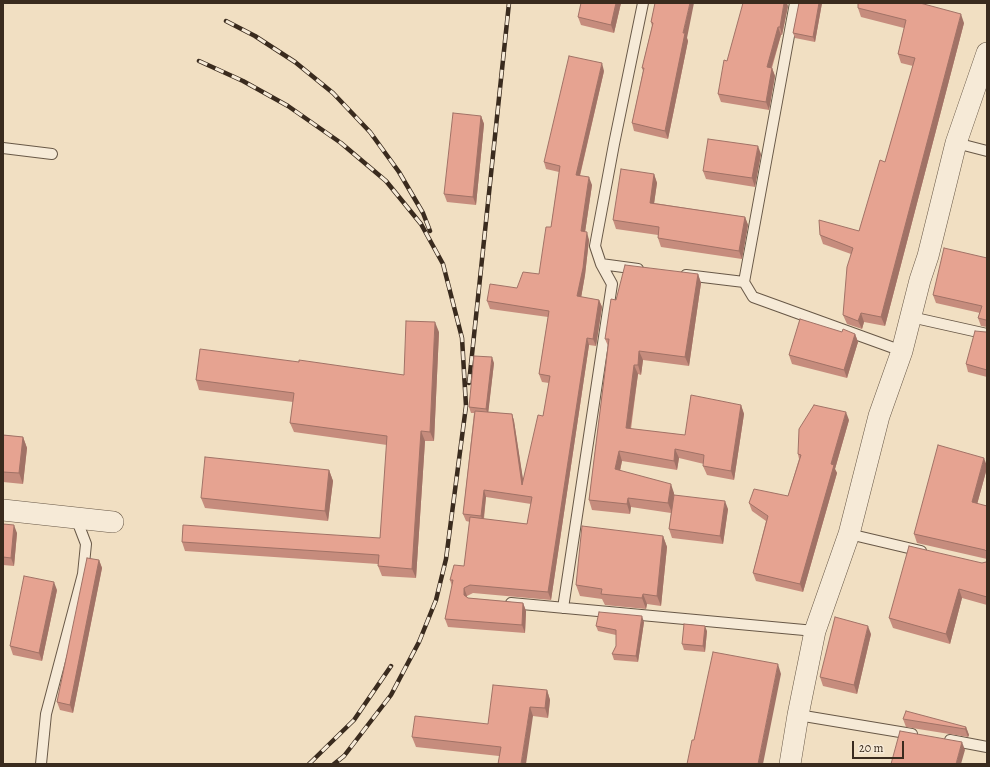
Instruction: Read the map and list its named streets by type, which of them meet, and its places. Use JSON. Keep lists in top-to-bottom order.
{
  "scale_bar": "20 m"
}
